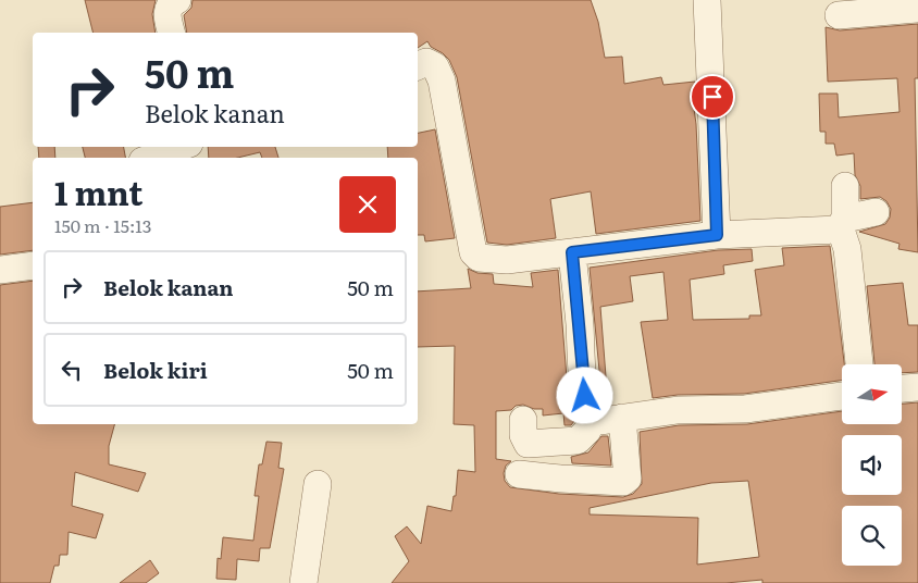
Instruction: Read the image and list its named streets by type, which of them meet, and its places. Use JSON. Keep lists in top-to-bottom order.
{
  "north": "right",
  "page": {
    "turn": ["50 m", "Belok kanan"],
    "heading": ["1 mnt", "150 m · 15:13"],
    "list": [
      {
        "name": "Belok kanan",
        "value": "50 m"
      },
      {
        "name": "Belok kiri",
        "value": "50 m"
      }
    ]
  }
}
